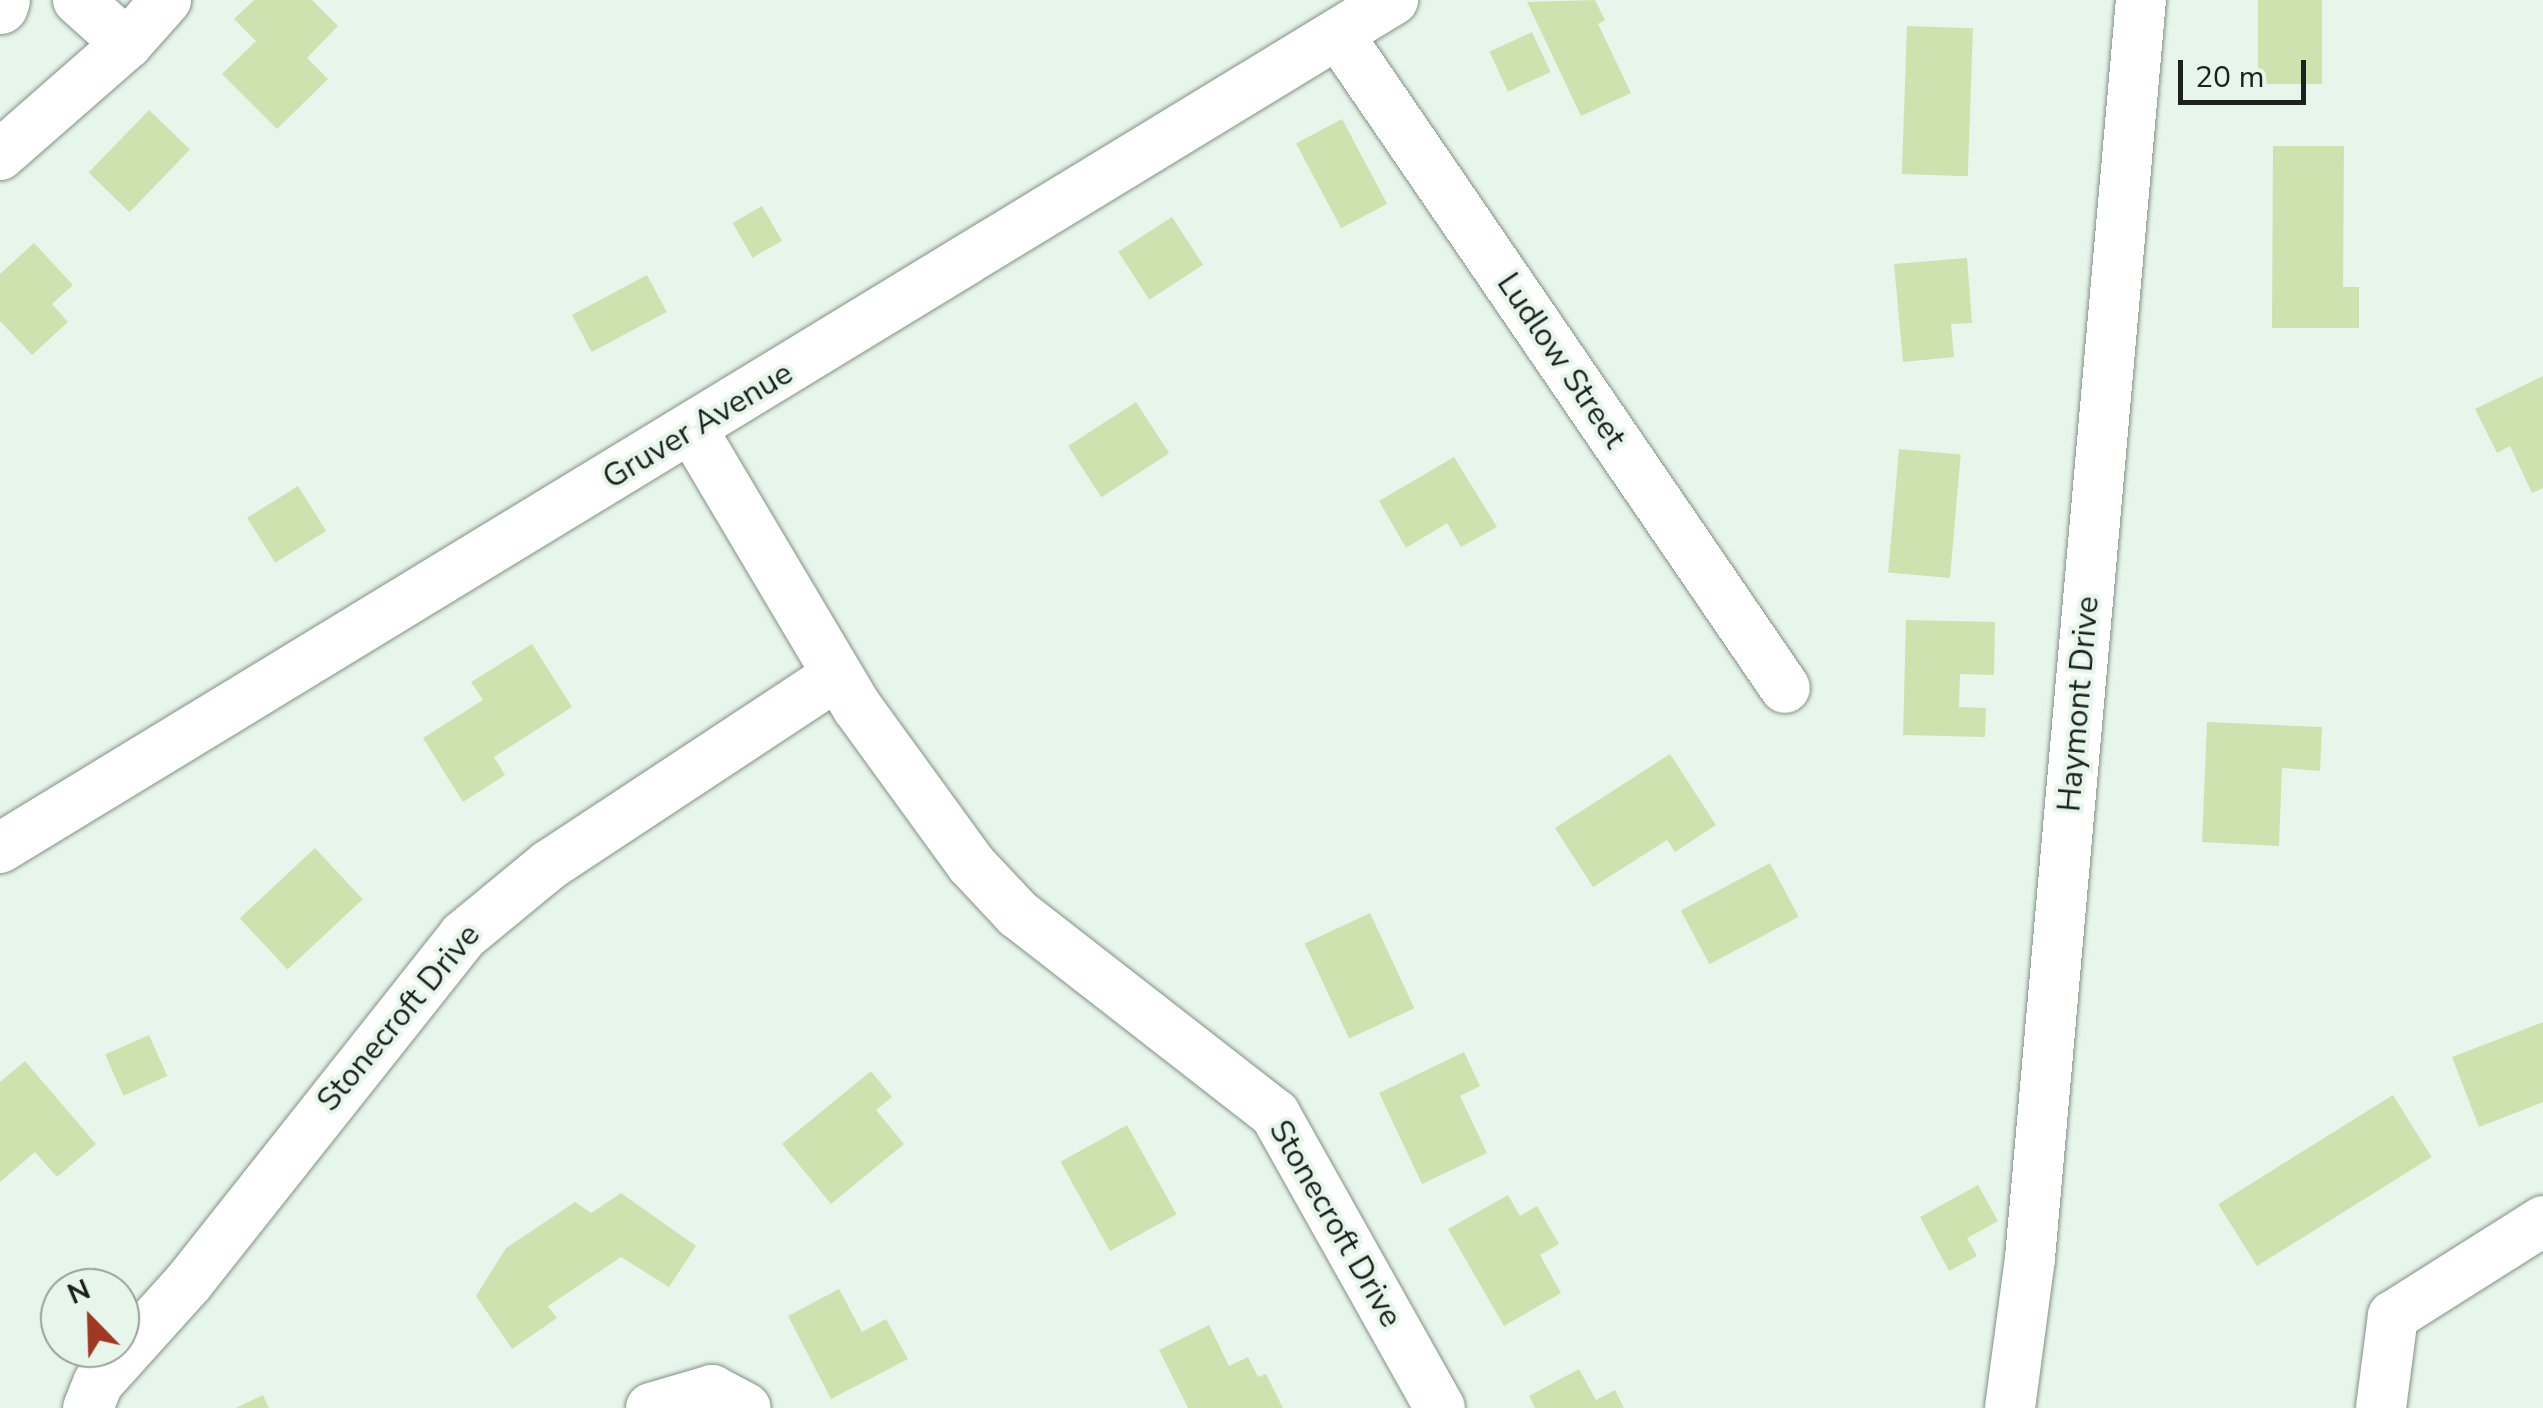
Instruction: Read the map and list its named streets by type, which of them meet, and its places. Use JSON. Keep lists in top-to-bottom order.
{
  "streets": {
    "street": [
      "Ludlow Street",
      "Gruver Avenue",
      "Haymont Drive",
      "Stonecroft Drive"
    ]
  },
  "crossings": [
    ["Ludlow Street", "Gruver Avenue"],
    ["Gruver Avenue", "Stonecroft Drive"]
  ],
  "scale_bar": "20 m",
  "north": "top left"
}
